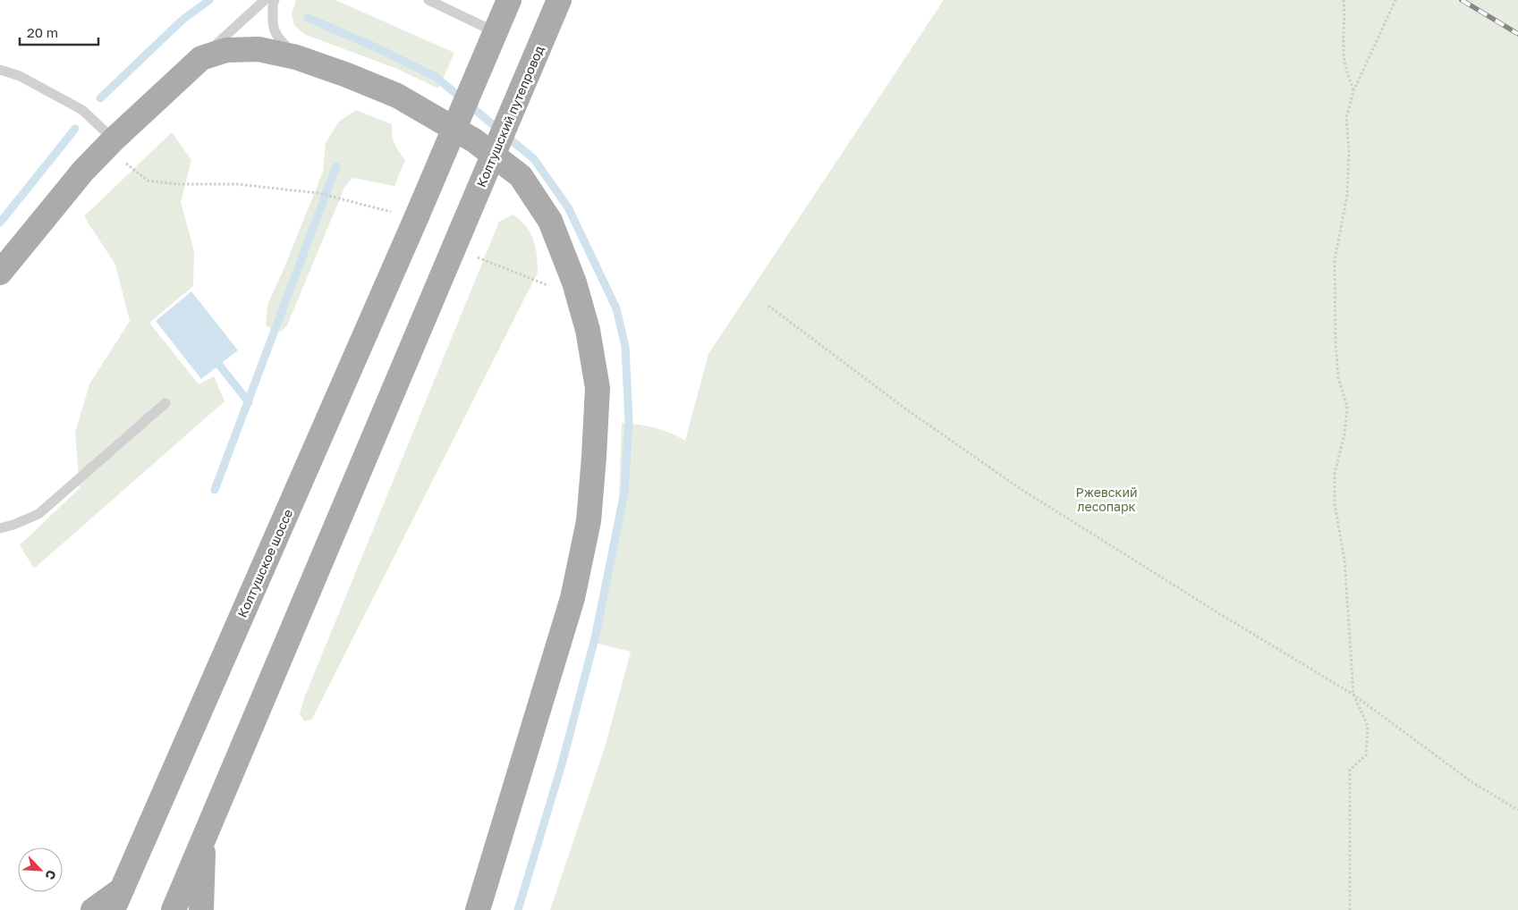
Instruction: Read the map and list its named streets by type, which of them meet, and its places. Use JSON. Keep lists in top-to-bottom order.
{
  "streets": {
    "main road": ["Колтушский путепровод", "Колтушское шоссе"]
  },
  "parks": ["Ржевский лесопарк"],
  "scale_bar": "20 m",
  "north": "bottom right"
}
